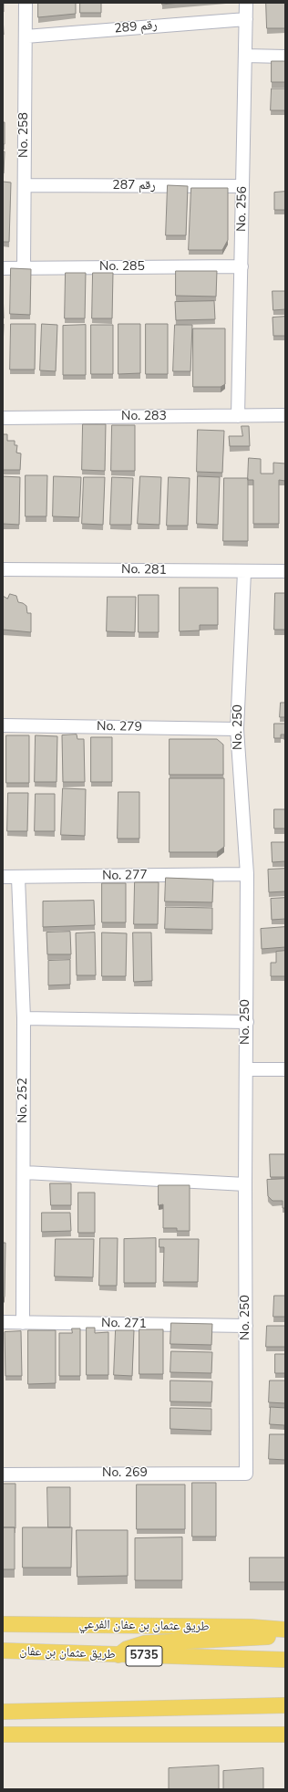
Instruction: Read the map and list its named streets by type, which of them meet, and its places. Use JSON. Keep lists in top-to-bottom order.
{
  "streets": {
    "main road": ["طريق عثمان بن عفان الفرعي", "طريق عثمان بن عفان", "5735"],
    "street": [
      "رقم 289",
      "No. 258",
      "رقم 287",
      "No. 256",
      "No. 285",
      "No. 283",
      "No. 281",
      "No. 279",
      "No. 250",
      "No. 277",
      "No. 252",
      "No. 271",
      "No. 269"
    ]
  },
  "crossings": [
    ["رقم 289", "No. 258"],
    ["رقم 289", "No. 256"],
    ["No. 258", "رقم 287"],
    ["No. 258", "No. 285"],
    ["رقم 287", "No. 256"],
    ["No. 256", "No. 285"],
    ["No. 256", "No. 283"],
    ["No. 281", "No. 250"],
    ["No. 279", "No. 250"],
    ["No. 250", "No. 277"],
    ["No. 250", "No. 271"],
    ["No. 250", "No. 269"],
    ["No. 277", "No. 252"],
    ["No. 252", "No. 271"]
  ]
}
